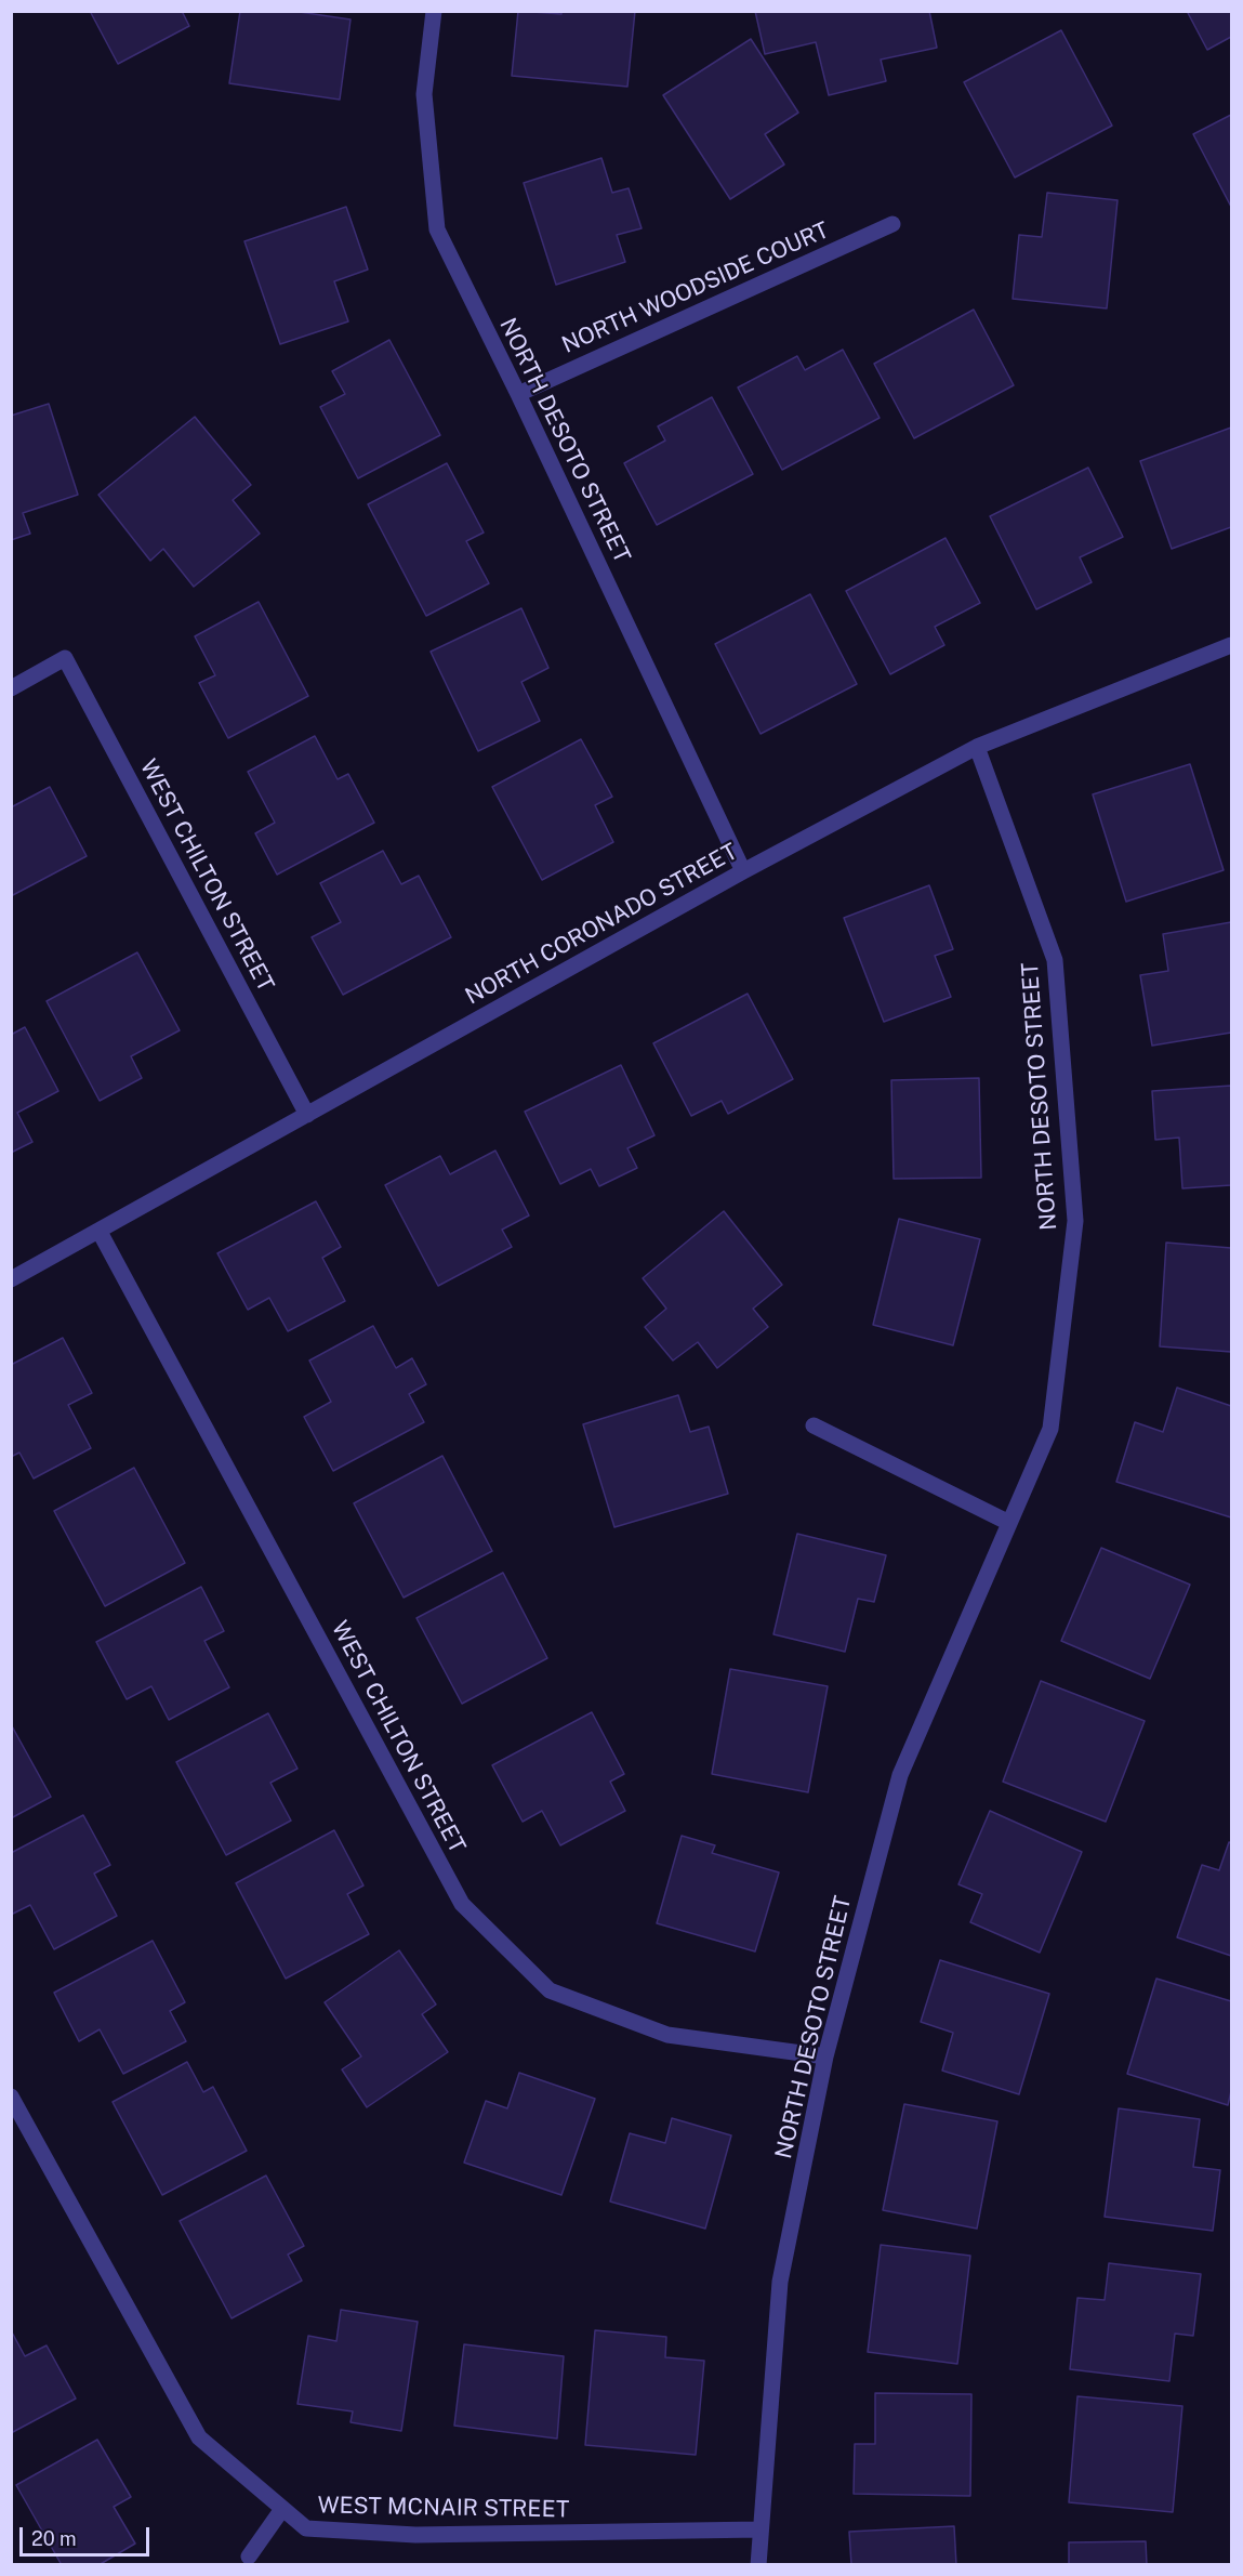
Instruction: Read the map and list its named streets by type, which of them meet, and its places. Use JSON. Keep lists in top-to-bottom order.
{
  "streets": {
    "street": [
      "NORTH WOODSIDE COURT",
      "NORTH DESOTO STREET",
      "WEST CHILTON STREET",
      "NORTH CORONADO STREET",
      "WEST MCNAIR STREET"
    ]
  },
  "crossings": [
    ["NORTH WOODSIDE COURT", "NORTH DESOTO STREET"],
    ["NORTH DESOTO STREET", "WEST CHILTON STREET"],
    ["NORTH DESOTO STREET", "NORTH CORONADO STREET"],
    ["NORTH DESOTO STREET", "WEST MCNAIR STREET"],
    ["WEST CHILTON STREET", "NORTH CORONADO STREET"]
  ],
  "scale_bar": "20 m"
}
